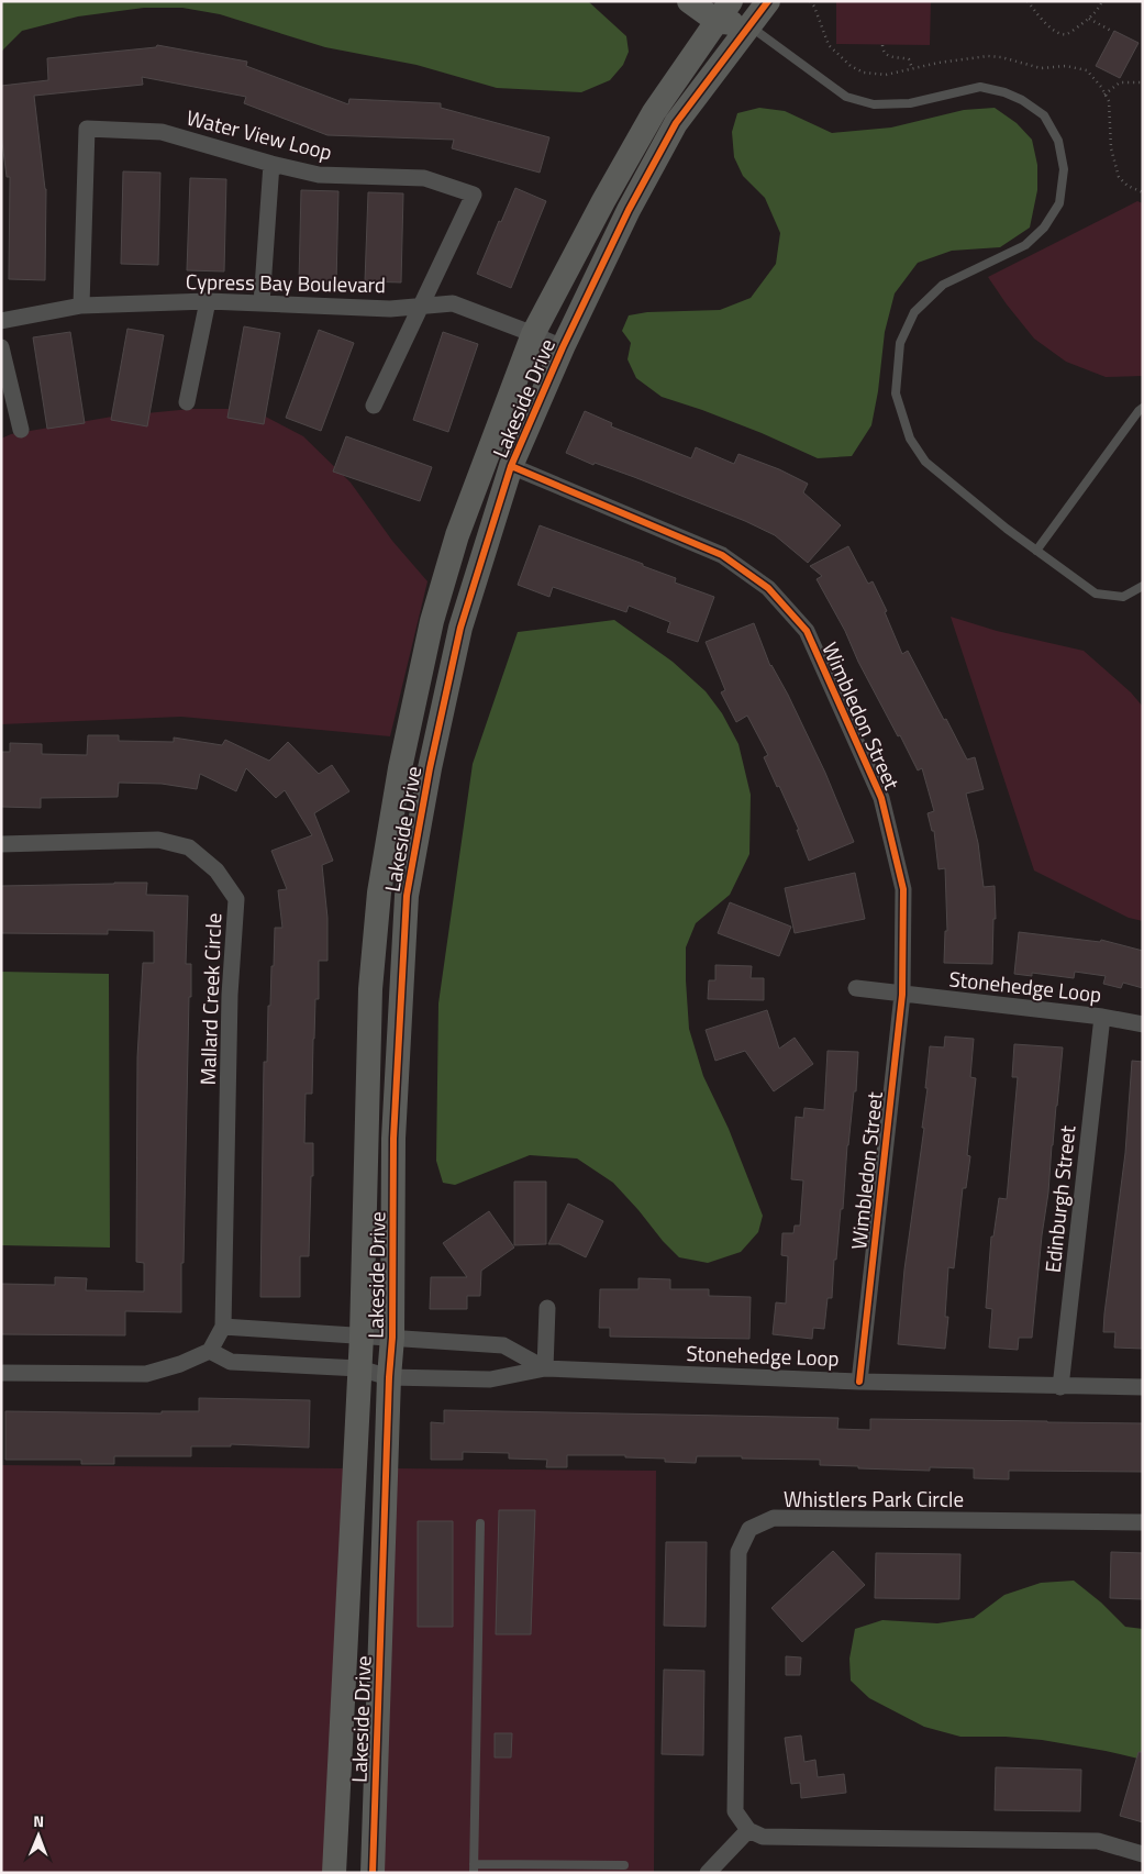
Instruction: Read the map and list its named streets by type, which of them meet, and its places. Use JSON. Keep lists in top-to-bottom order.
{
  "streets": {
    "street": [
      "Water View Loop",
      "Cypress Bay Boulevard",
      "Lakeside Drive",
      "Wimbledon Street",
      "Stonehedge Loop",
      "Mallard Creek Circle",
      "Edinburgh Street",
      "Whistlers Park Circle"
    ]
  },
  "crossings": [
    ["Water View Loop", "Cypress Bay Boulevard"],
    ["Cypress Bay Boulevard", "Lakeside Drive"],
    ["Lakeside Drive", "Wimbledon Street"],
    ["Lakeside Drive", "Stonehedge Loop"],
    ["Wimbledon Street", "Stonehedge Loop"],
    ["Stonehedge Loop", "Edinburgh Street"]
  ],
  "north": "top"
}
